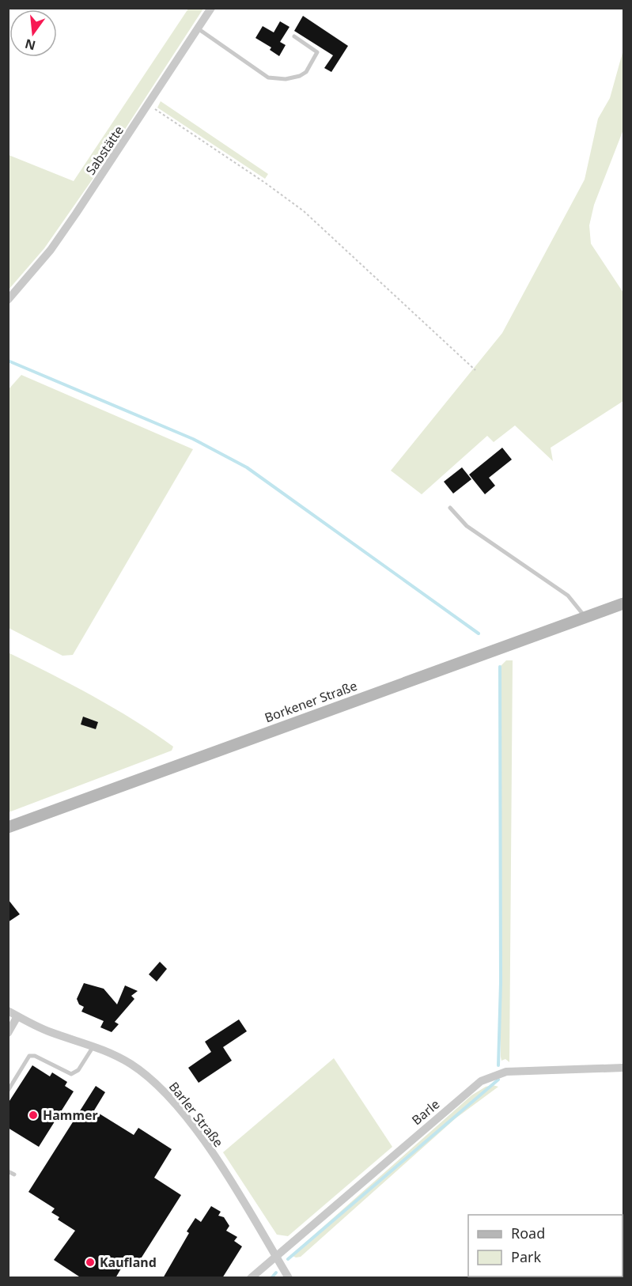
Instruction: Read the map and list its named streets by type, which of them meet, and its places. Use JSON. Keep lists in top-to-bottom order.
{
  "streets": {
    "main road": ["Borkener Straße"],
    "street": ["Sabstätte", "Barle", "Barler Straße"]
  },
  "crossings": [
    ["Barle", "Barler Straße"]
  ],
  "places": ["Hammer", "Kaufland"],
  "legend": ["Road", "Park"],
  "north": "bottom"
}
